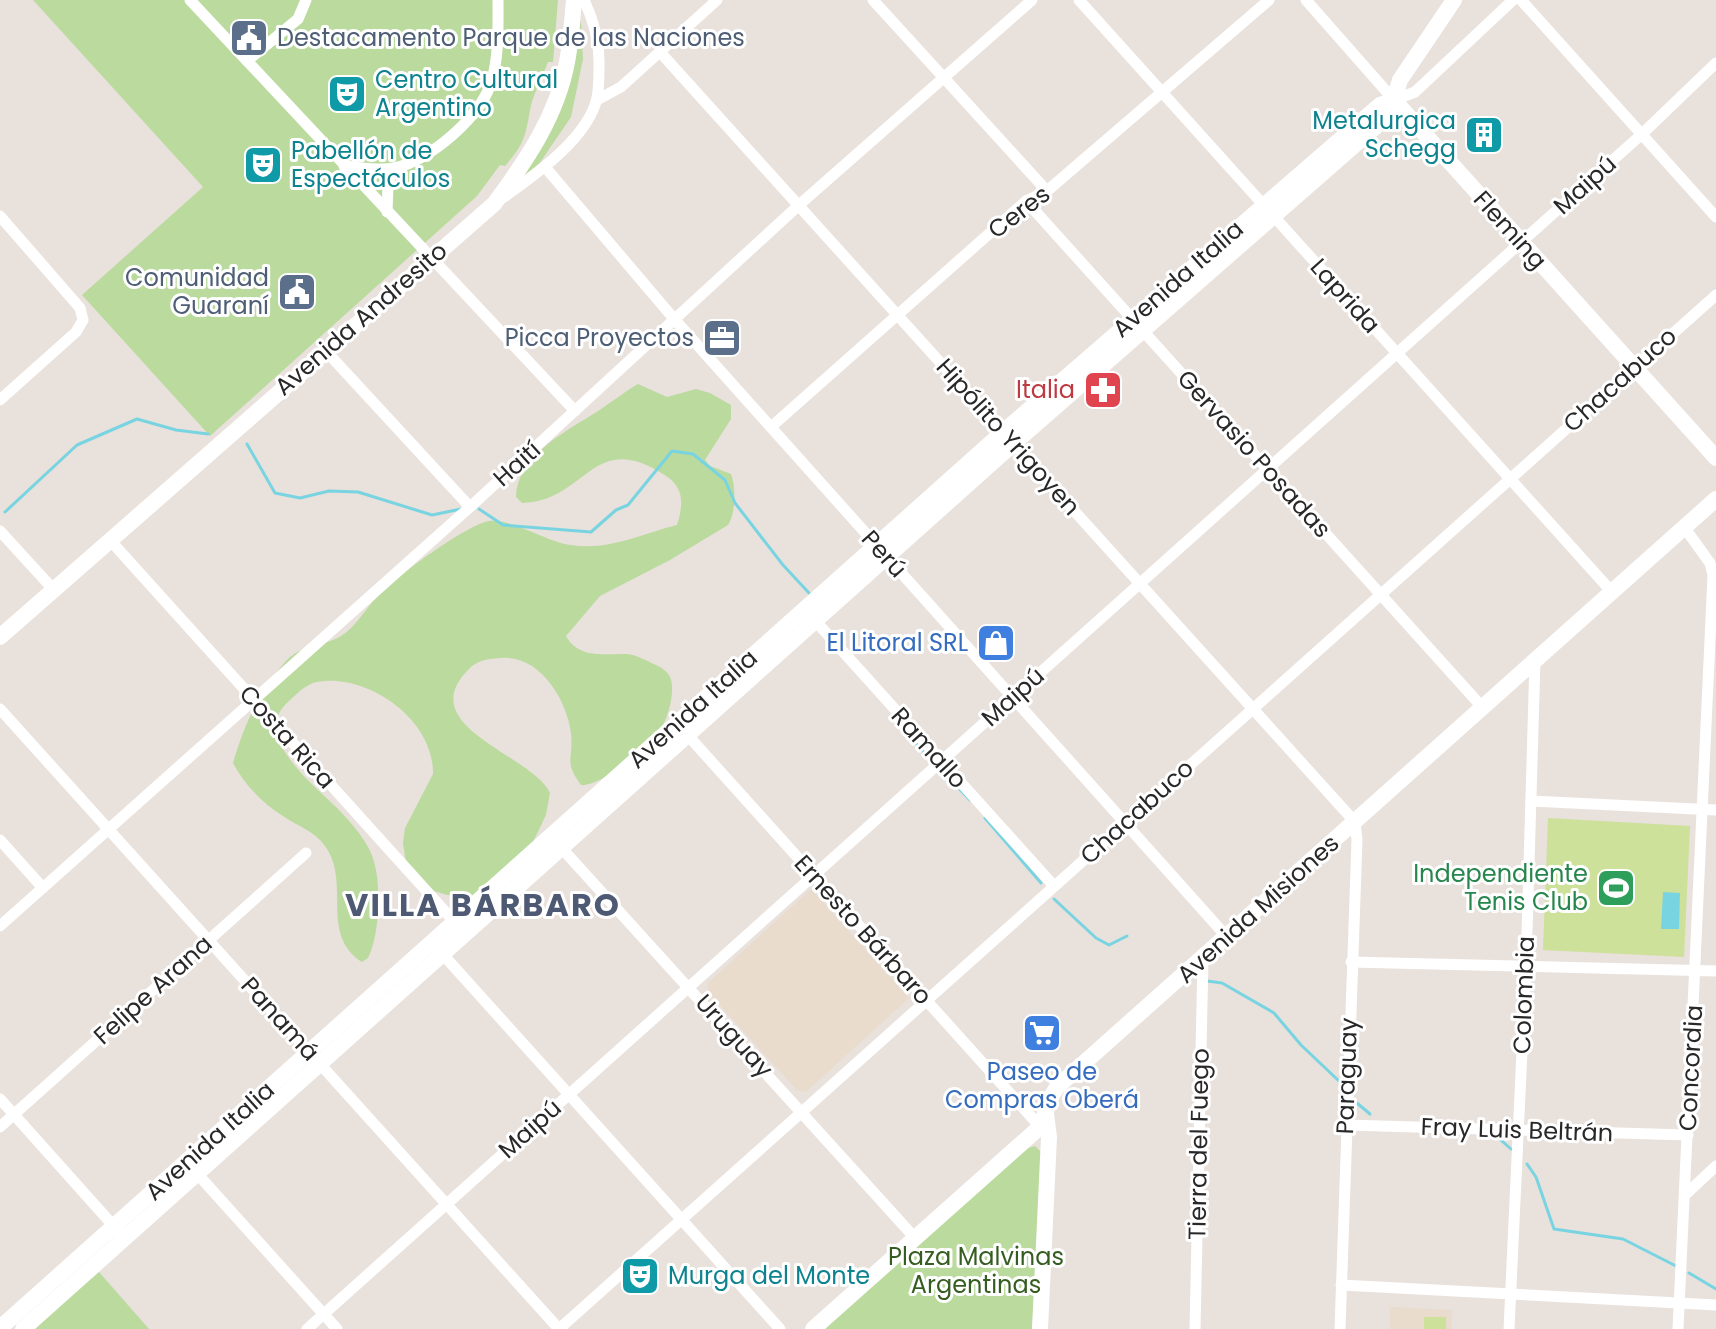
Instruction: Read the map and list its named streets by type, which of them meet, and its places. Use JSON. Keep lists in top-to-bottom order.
{
  "streets": {
    "main road": [
      "Fleming",
      "Avenida Italia",
      "Avenida Andresito",
      "Avenida Misiones"
    ],
    "street": [
      "Maipú",
      "Ceres",
      "Laprida",
      "Chacabuco",
      "Hipólito Yrigoyen",
      "Gervasio Posadas",
      "Haití",
      "Perú",
      "Costa Rica",
      "Ramallo",
      "Ernesto Bárbaro",
      "Felipe Arana",
      "Colombia",
      "Panamá",
      "Uruguay",
      "Concordia",
      "Paraguay",
      "Fray Luis Beltrán",
      "Tierra del Fuego"
    ]
  },
  "crossings": [
    ["Maipú", "Fleming"],
    ["Maipú", "Laprida"],
    ["Maipú", "Hipólito Yrigoyen"],
    ["Maipú", "Gervasio Posadas"],
    ["Maipú", "Perú"],
    ["Maipú", "Ramallo"],
    ["Maipú", "Ernesto Bárbaro"],
    ["Maipú", "Panamá"],
    ["Maipú", "Uruguay"],
    ["Ceres", "Laprida"],
    ["Ceres", "Hipólito Yrigoyen"],
    ["Ceres", "Gervasio Posadas"],
    ["Ceres", "Perú"],
    ["Fleming", "Avenida Italia"],
    ["Fleming", "Chacabuco"],
    ["Avenida Italia", "Laprida"],
    ["Avenida Italia", "Hipólito Yrigoyen"],
    ["Avenida Italia", "Gervasio Posadas"],
    ["Avenida Italia", "Perú"],
    ["Avenida Italia", "Costa Rica"],
    ["Avenida Italia", "Ramallo"],
    ["Avenida Italia", "Ernesto Bárbaro"],
    ["Avenida Italia", "Panamá"],
    ["Avenida Italia", "Uruguay"],
    ["Laprida", "Chacabuco"],
    ["Laprida", "Avenida Misiones"],
    ["Avenida Andresito", "Hipólito Yrigoyen"],
    ["Avenida Andresito", "Perú"],
    ["Avenida Andresito", "Costa Rica"],
    ["Chacabuco", "Hipólito Yrigoyen"],
    ["Chacabuco", "Gervasio Posadas"],
    ["Chacabuco", "Perú"],
    ["Chacabuco", "Ramallo"],
    ["Chacabuco", "Ernesto Bárbaro"],
    ["Chacabuco", "Panamá"],
    ["Chacabuco", "Uruguay"],
    ["Hipólito Yrigoyen", "Haití"],
    ["Hipólito Yrigoyen", "Avenida Misiones"],
    ["Hipólito Yrigoyen", "Paraguay"],
    ["Gervasio Posadas", "Avenida Misiones"],
    ["Haití", "Perú"],
    ["Haití", "Costa Rica"],
    ["Haití", "Panamá"],
    ["Perú", "Avenida Misiones"],
    ["Avenida Misiones", "Ernesto Bárbaro"],
    ["Avenida Misiones", "Colombia"],
    ["Avenida Misiones", "Uruguay"],
    ["Avenida Misiones", "Concordia"],
    ["Avenida Misiones", "Paraguay"],
    ["Avenida Misiones", "Tierra del Fuego"],
    ["Felipe Arana", "Panamá"],
    ["Colombia", "Fray Luis Beltrán"],
    ["Concordia", "Fray Luis Beltrán"],
    ["Paraguay", "Fray Luis Beltrán"]
  ],
  "districts": ["VILLA BÁRBARO"],
  "parks": ["Plaza Malvinas Argentinas"],
  "places": {
    "public building": ["Destacamento Parque de las Naciones", "Comunidad Guaraní"],
    "theatre": ["Centro Cultural Argentino", "Pabellón de Espectáculos", "Murga del Monte"],
    "building": ["Metalurgica Schegg"],
    "office": ["Picca Proyectos"],
    "pharmacy": ["Italia"],
    "shop": ["El Litoral SRL"],
    "sports": ["Independiente Tenis Club"],
    "supermarket": ["Paseo de Compras Oberá"]
  }
}
